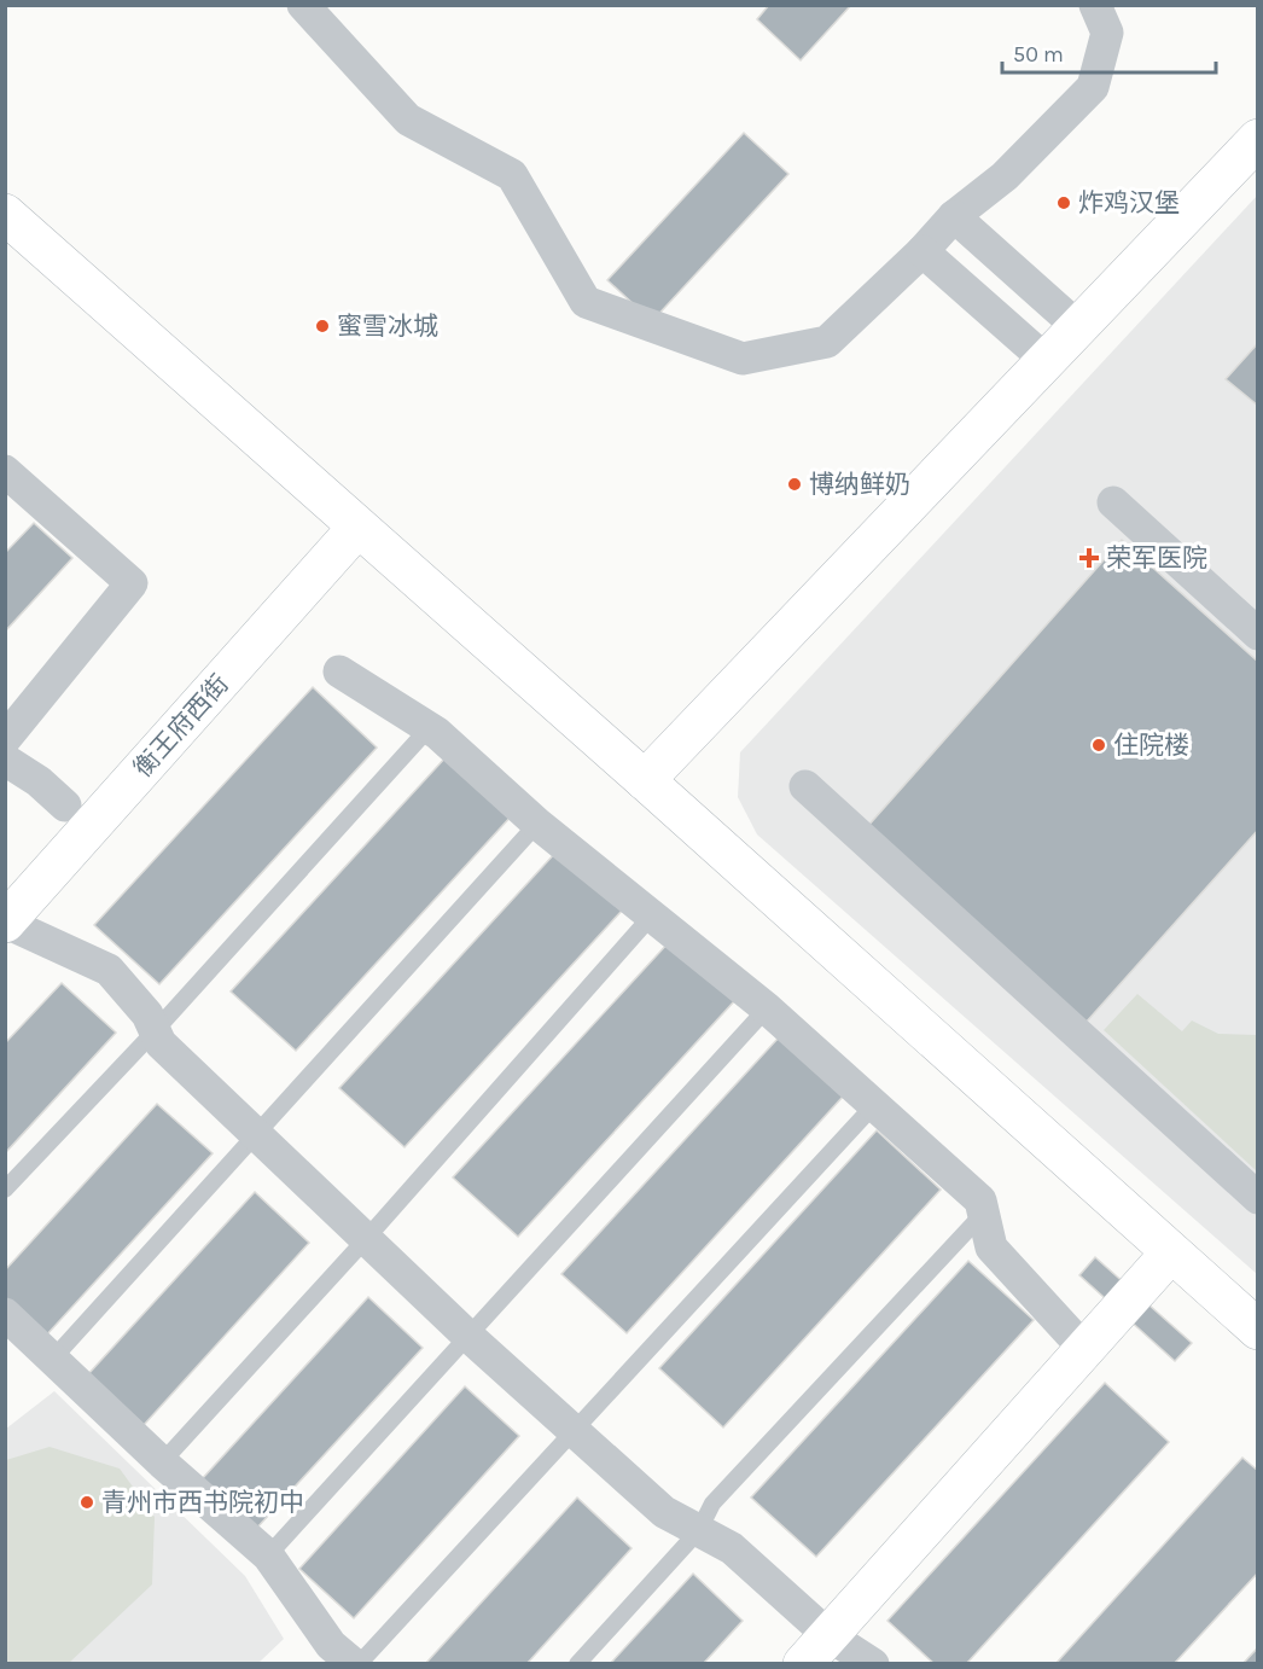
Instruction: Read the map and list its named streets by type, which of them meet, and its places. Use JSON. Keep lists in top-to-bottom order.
{
  "streets": {
    "street": ["衡王府西街"]
  },
  "places": {
    "other": [
      "炸鸡汉堡",
      "蜜雪冰城",
      "博纳鲜奶",
      "住院楼",
      "青州市西书院初中"
    ],
    "health": ["荣军医院"]
  },
  "scale_bar": "50 m"
}
